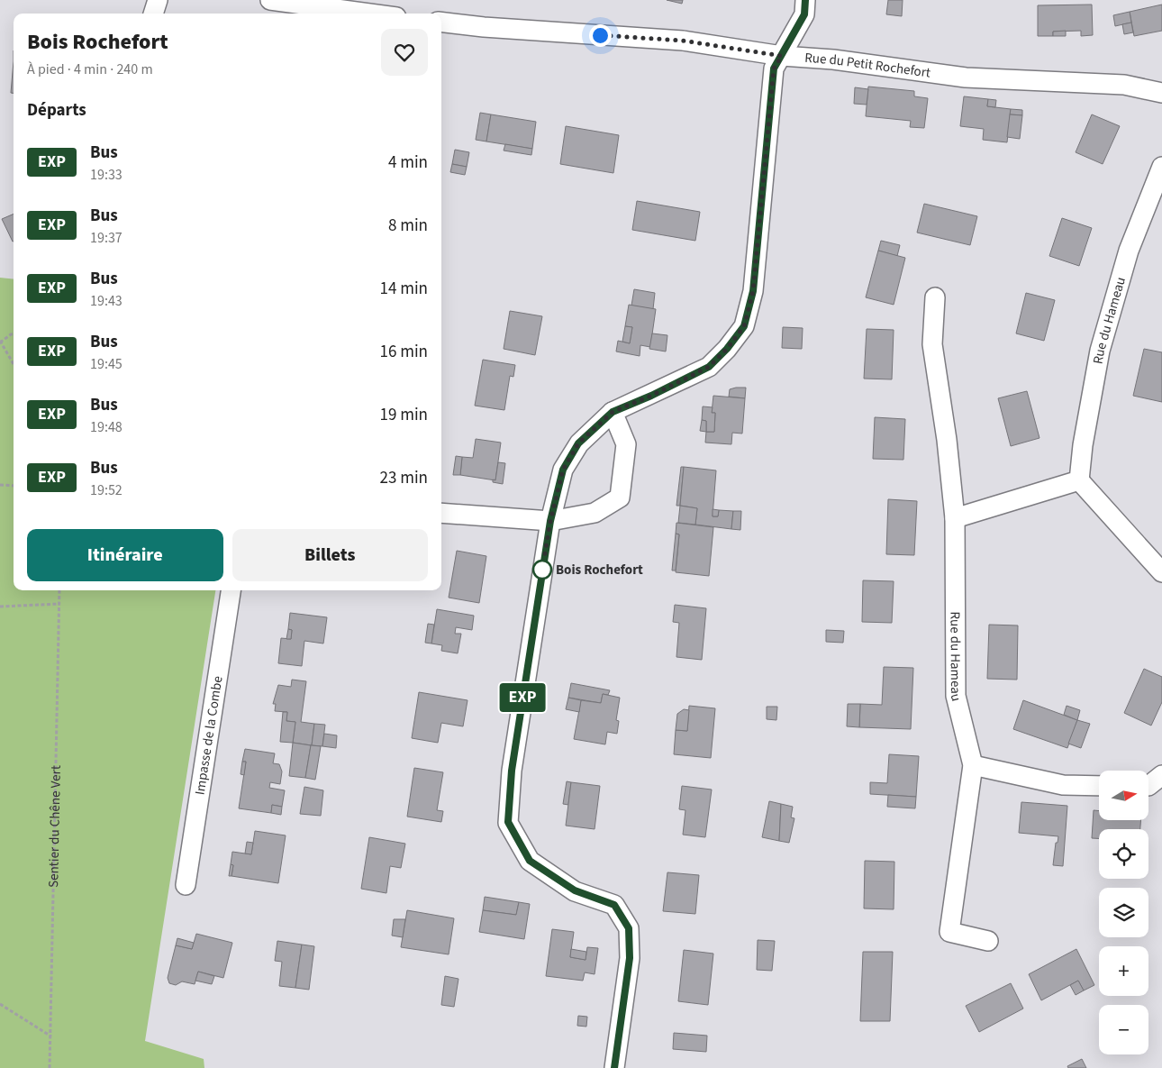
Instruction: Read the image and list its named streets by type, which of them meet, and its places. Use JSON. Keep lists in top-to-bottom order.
{
  "streets": {
    "street": ["Rue du Petit Rochefort", "Rue du Hameau", "Impasse de la Combe"],
    "path": ["Sentier du Chêne Vert"]
  },
  "places": ["Bois Rochefort"],
  "lines": ["bus line EXP"],
  "north": "right",
  "page": {
    "on_map": "EXP",
    "heading": [
      ["Bois Rochefort", "À pied · 4 min · 240 m"],
      "Départs"
    ],
    "list": [
      {
        "mark": "EXP",
        "name": "Bus",
        "note": "19:33",
        "value": "4 min"
      },
      {
        "mark": "EXP",
        "name": "Bus",
        "note": "19:37",
        "value": "8 min"
      },
      {
        "mark": "EXP",
        "name": "Bus",
        "note": "19:43",
        "value": "14 min"
      },
      {
        "mark": "EXP",
        "name": "Bus",
        "note": "19:45",
        "value": "16 min"
      },
      {
        "mark": "EXP",
        "name": "Bus",
        "note": "19:48",
        "value": "19 min"
      },
      {
        "mark": "EXP",
        "name": "Bus",
        "note": "19:52",
        "value": "23 min"
      }
    ],
    "buttons": ["Itinéraire", "Billets"],
    "map_buttons": ["+", "−"]
  }
}
